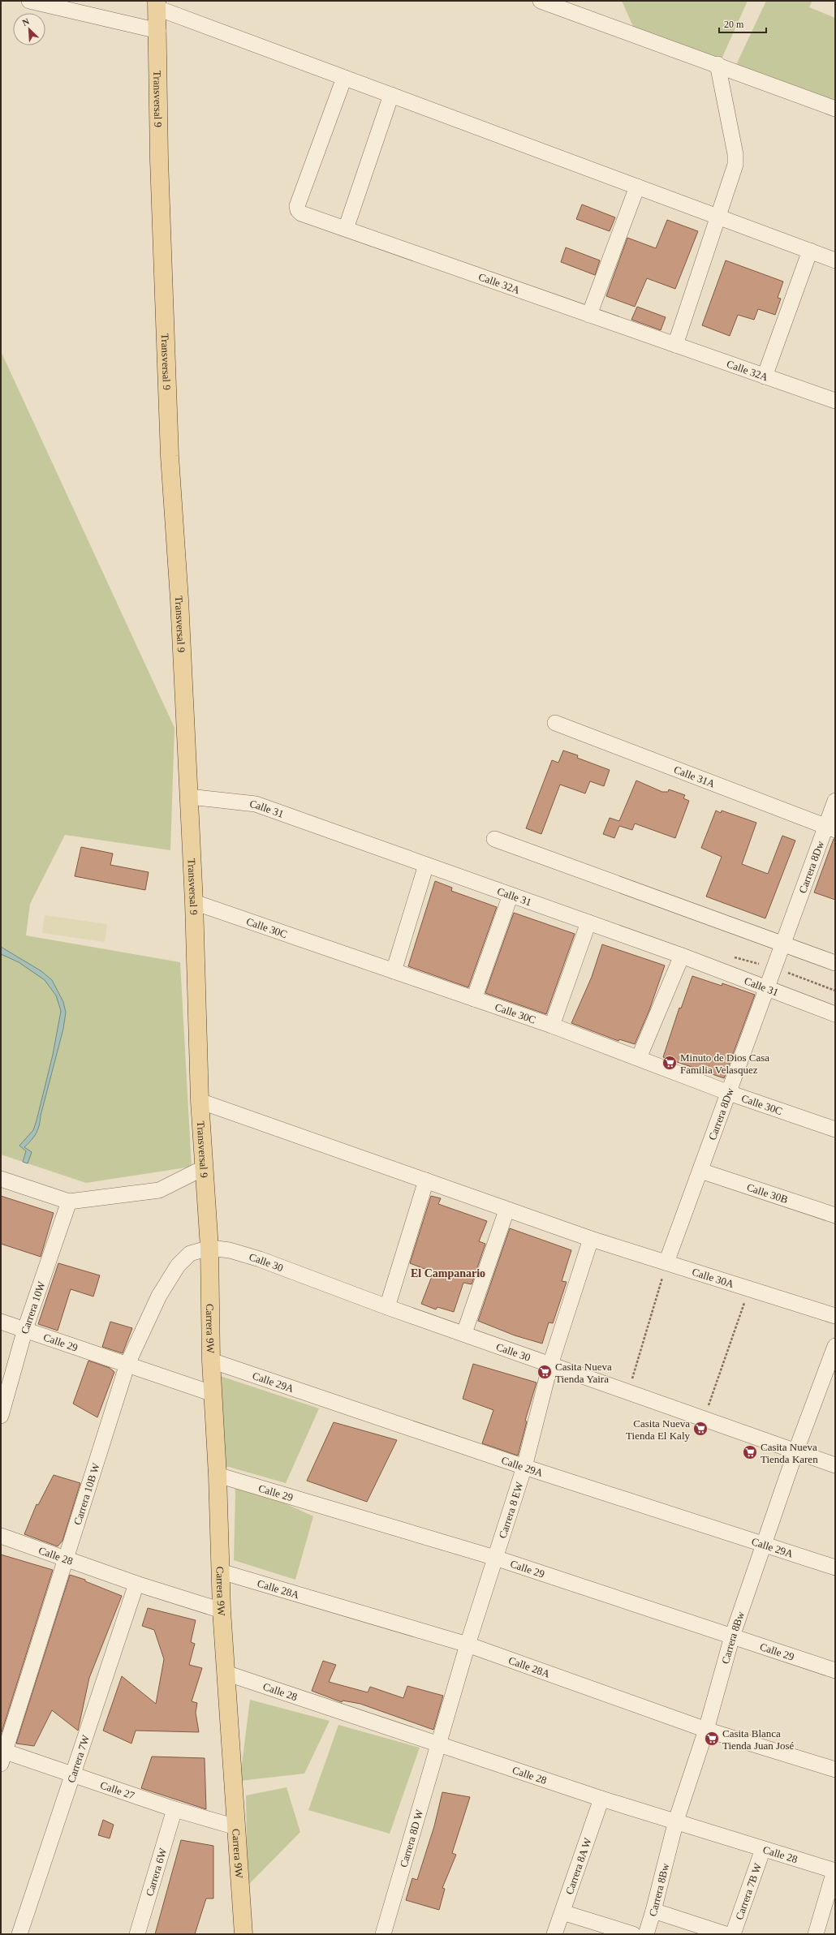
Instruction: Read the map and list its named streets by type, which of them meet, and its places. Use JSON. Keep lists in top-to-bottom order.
{
  "streets": {
    "main road": ["Transversal 9", "Carrera 9W"],
    "street": [
      "Calle 32A",
      "Calle 31A",
      "Calle 31",
      "Carrera 8Dw",
      "Calle 30C",
      "Calle 30B",
      "Calle 30",
      "Calle 30A",
      "Carrera 10W",
      "Calle 29",
      "Calle 29A",
      "Carrera 10B W",
      "Carrera 8 EW",
      "Calle 28",
      "Calle 28A",
      "Carrera 8Bw",
      "Carrera 7W",
      "Calle 27",
      "Carrera 8D W",
      "Carrera 8A W",
      "Carrera 6W",
      "Carrera 7B W"
    ]
  },
  "crossings": [
    ["Transversal 9", "Calle 31"],
    ["Transversal 9", "Calle 30C"],
    ["Transversal 9", "Calle 30"],
    ["Transversal 9", "Calle 30A"],
    ["Transversal 9", "Carrera 9W"],
    ["Transversal 9", "Carrera 10B W"],
    ["Calle 31A", "Carrera 8Dw"],
    ["Calle 31", "Carrera 8Dw"],
    ["Carrera 8Dw", "Calle 30C"],
    ["Carrera 8Dw", "Calle 30B"],
    ["Carrera 8Dw", "Calle 30A"],
    ["Calle 30", "Carrera 9W"],
    ["Calle 30", "Carrera 10B W"],
    ["Calle 30", "Carrera 8 EW"],
    ["Calle 30", "Carrera 8Bw"],
    ["Calle 30A", "Carrera 8 EW"],
    ["Carrera 10W", "Calle 29"],
    ["Carrera 9W", "Calle 29"],
    ["Carrera 9W", "Calle 29A"],
    ["Carrera 9W", "Carrera 10B W"],
    ["Carrera 9W", "Calle 28"],
    ["Carrera 9W", "Calle 28A"],
    ["Carrera 9W", "Calle 27"],
    ["Calle 29", "Carrera 10B W"],
    ["Calle 29", "Carrera 8 EW"],
    ["Calle 29", "Carrera 8Bw"],
    ["Calle 29A", "Carrera 8 EW"],
    ["Calle 29A", "Carrera 8Bw"],
    ["Carrera 10B W", "Calle 28"],
    ["Carrera 10B W", "Calle 27"],
    ["Carrera 8 EW", "Calle 28"],
    ["Carrera 8 EW", "Calle 28A"],
    ["Carrera 8 EW", "Carrera 8D W"],
    ["Calle 28", "Carrera 8Bw"],
    ["Calle 28", "Carrera 7W"],
    ["Calle 28", "Carrera 8D W"],
    ["Calle 28", "Carrera 8A W"],
    ["Calle 28", "Carrera 7B W"],
    ["Calle 28A", "Carrera 8Bw"],
    ["Carrera 7W", "Calle 27"],
    ["Calle 27", "Carrera 6W"]
  ],
  "districts": ["El Campanario"],
  "places": {
    "supermarket": [
      "Minuto de Dios Casa Familia Velasquez",
      "Casita Nueva Tienda Yaira",
      "Casita Nueva Tienda El Kaly",
      "Casita Nueva Tienda Karen",
      "Casita Blanca Tienda Juan José"
    ]
  },
  "scale_bar": "20 m",
  "north": "top left"
}
